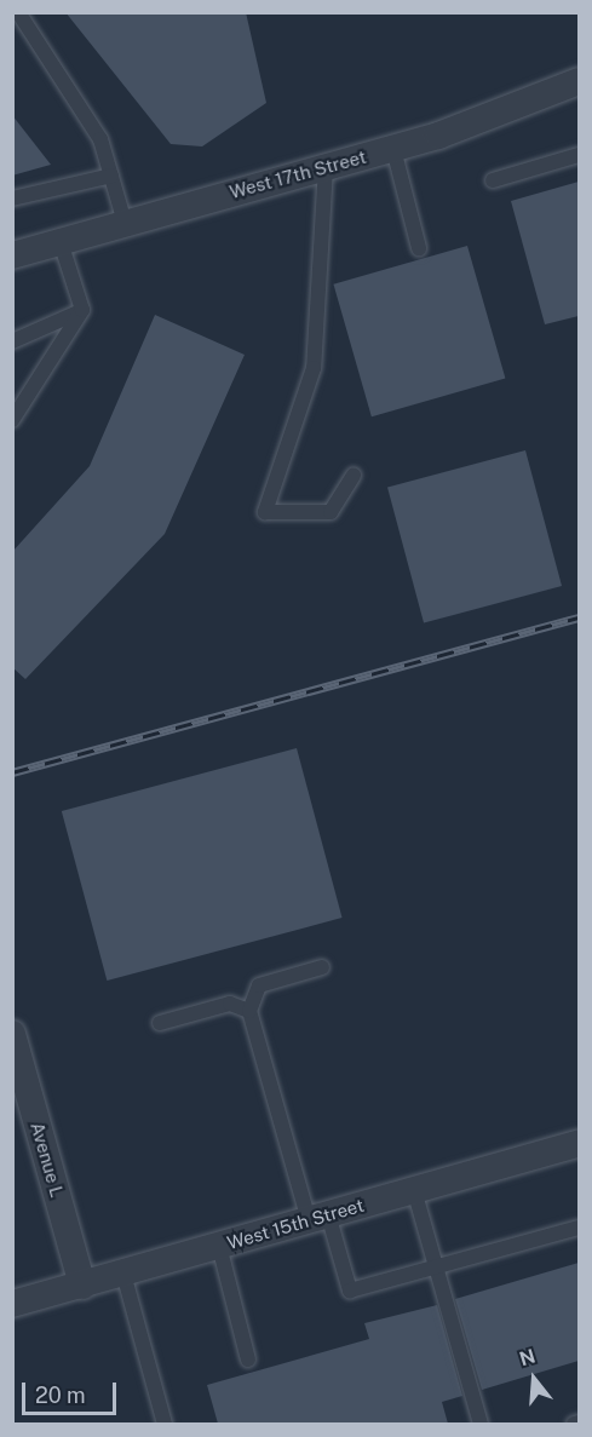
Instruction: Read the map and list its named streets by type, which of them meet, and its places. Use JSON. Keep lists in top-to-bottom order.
{
  "streets": {
    "street": ["West 17th Street", "Avenue L", "West 15th Street"]
  },
  "crossings": [
    ["Avenue L", "West 15th Street"]
  ],
  "scale_bar": "20 m",
  "north": "top"
}
